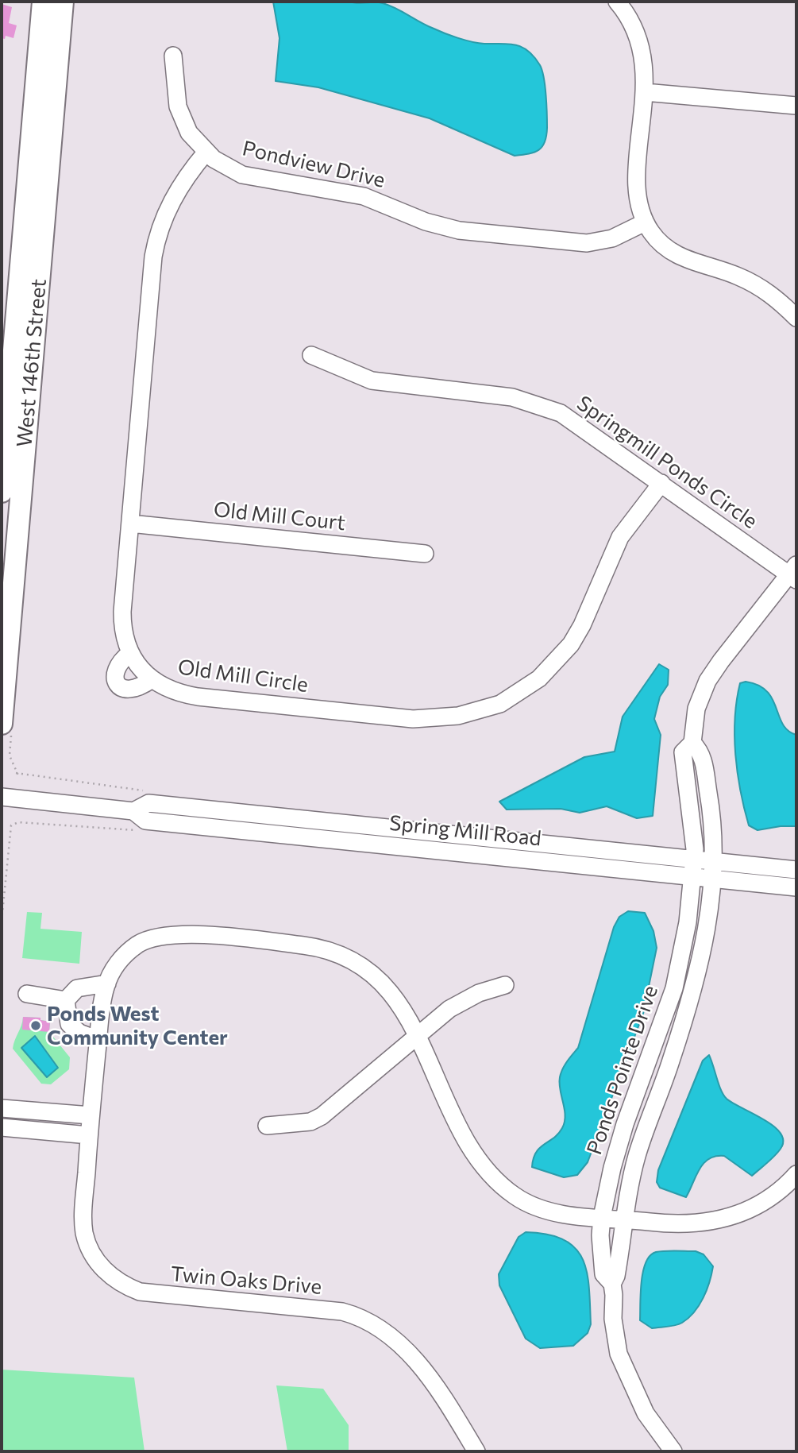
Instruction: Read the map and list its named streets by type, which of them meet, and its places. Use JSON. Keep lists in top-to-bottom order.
{
  "streets": {
    "main road": ["West 146th Street"],
    "street": [
      "Pondview Drive",
      "Springmill Ponds Circle",
      "Old Mill Court",
      "Old Mill Circle",
      "Spring Mill Road",
      "Ponds Pointe Drive",
      "Twin Oaks Drive"
    ]
  },
  "crossings": [
    ["Pondview Drive", "Old Mill Circle"],
    ["Springmill Ponds Circle", "Old Mill Circle"],
    ["Old Mill Court", "Old Mill Circle"],
    ["Spring Mill Road", "Ponds Pointe Drive"],
    ["Ponds Pointe Drive", "Twin Oaks Drive"]
  ],
  "places": ["Ponds West Community Center"]
}
